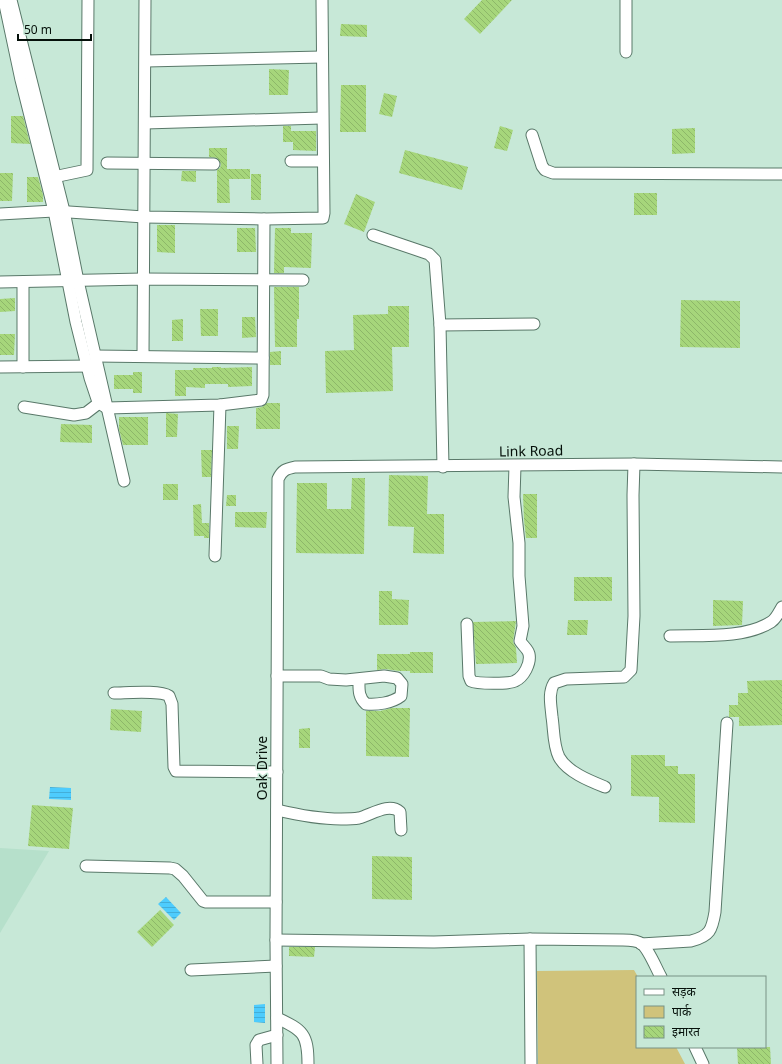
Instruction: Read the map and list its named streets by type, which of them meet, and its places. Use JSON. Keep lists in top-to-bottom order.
{
  "streets": {
    "street": ["Link Road", "Oak Drive"]
  },
  "crossings": [
    ["Link Road", "Oak Drive"]
  ],
  "legend": ["सड़क", "पार्क", "इमारत"],
  "scale_bar": "50 m"
}
